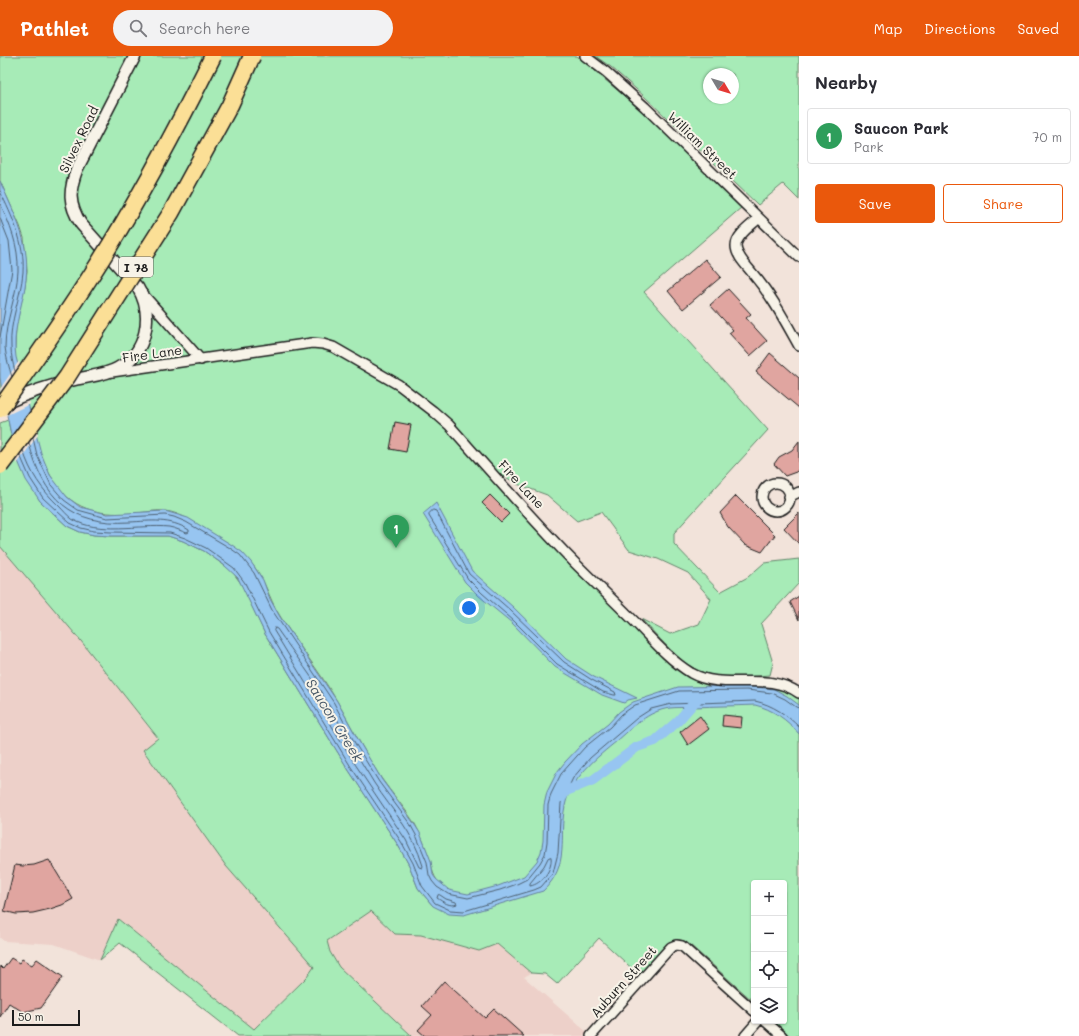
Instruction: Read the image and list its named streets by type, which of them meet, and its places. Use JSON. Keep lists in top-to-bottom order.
{
  "streets": {
    "highway": ["I 78"],
    "street": [
      "Silvex Road",
      "William Street",
      "Fire Lane",
      "Auburn Street"
    ]
  },
  "crossings": [
    ["Silvex Road", "I 78"],
    ["Silvex Road", "Fire Lane"]
  ],
  "water": ["Saucon Creek"],
  "scale_bar": "50 m",
  "north": "bottom right",
  "page": {
    "header": "Pathlet",
    "search": "Search here",
    "nav": ["Map", "Directions", "Saved"],
    "heading": "Nearby",
    "list": [
      {
        "mark": "1",
        "name": "Saucon Park",
        "note": "Park",
        "value": "70 m"
      }
    ],
    "buttons": ["Save", "Share"],
    "pins": "1",
    "map_buttons": ["+", "−"],
    "scale": "50 m"
  }
}
